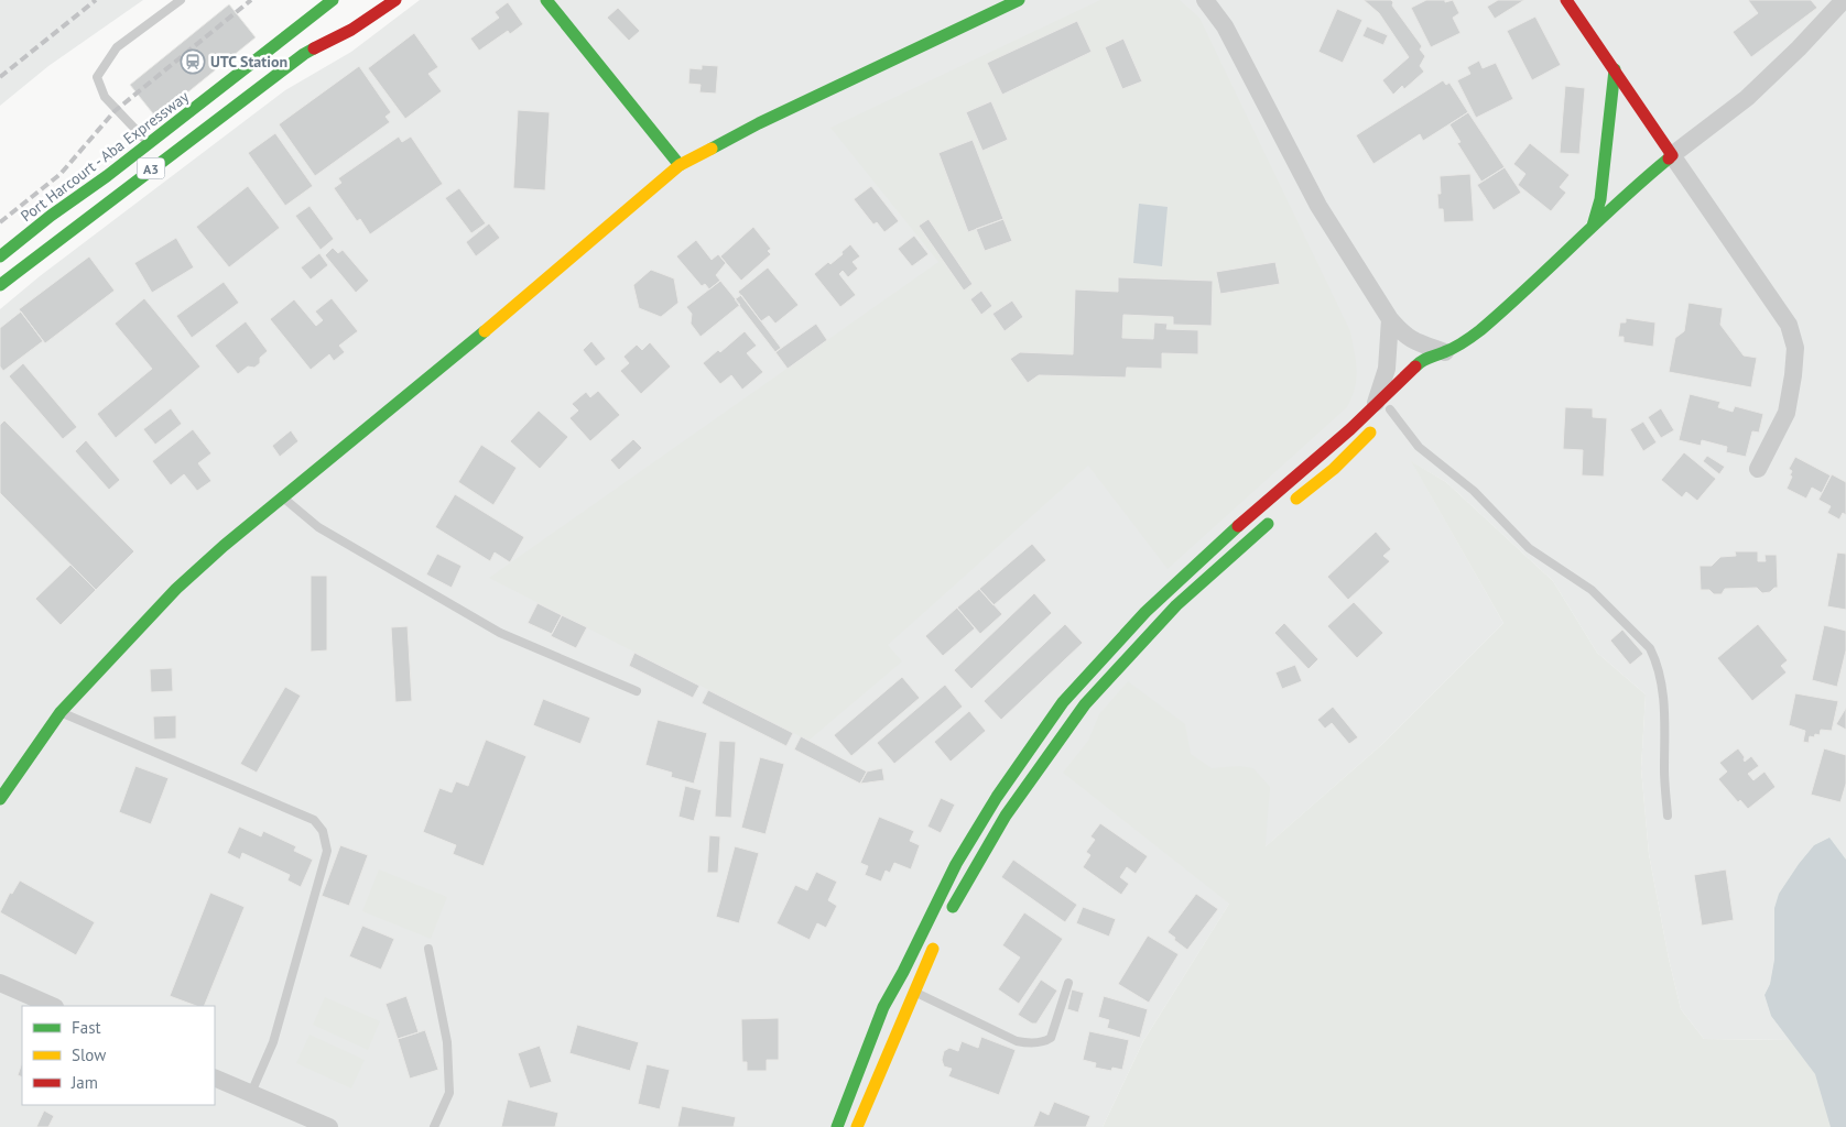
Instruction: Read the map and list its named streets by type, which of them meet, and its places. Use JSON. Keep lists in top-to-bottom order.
{
  "streets": {
    "main road": ["Port Harcourt - Aba Expressway", "A3"]
  },
  "places": {
    "station": ["UTC Station"]
  },
  "legend": ["Fast", "Slow", "Jam"]
}
